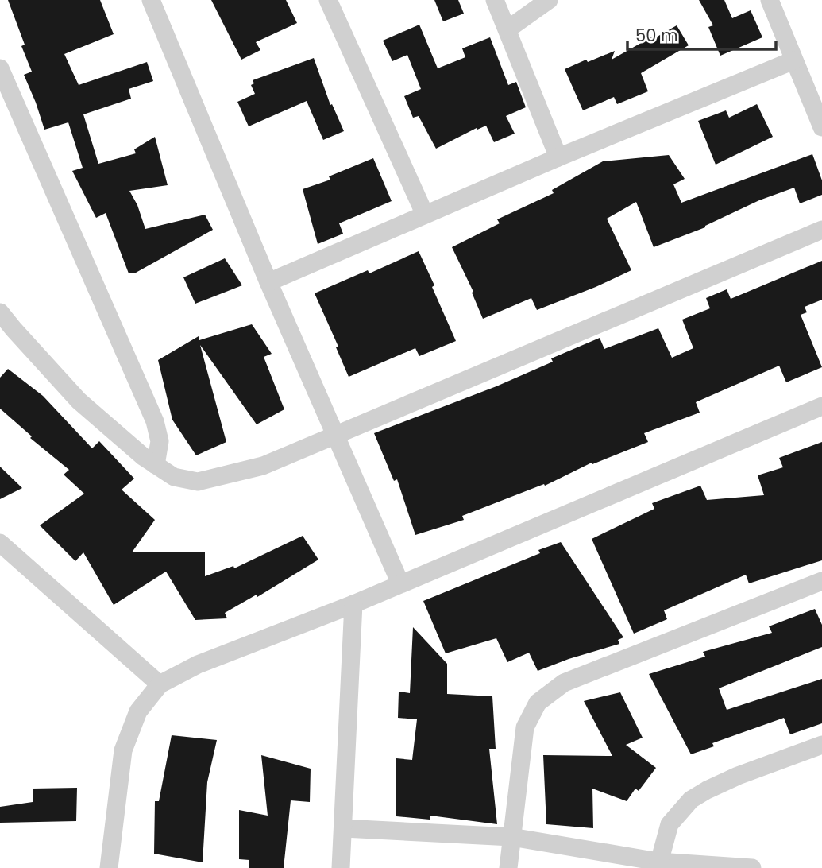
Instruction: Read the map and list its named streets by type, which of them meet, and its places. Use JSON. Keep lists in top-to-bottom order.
{
  "scale_bar": "50 m"
}
